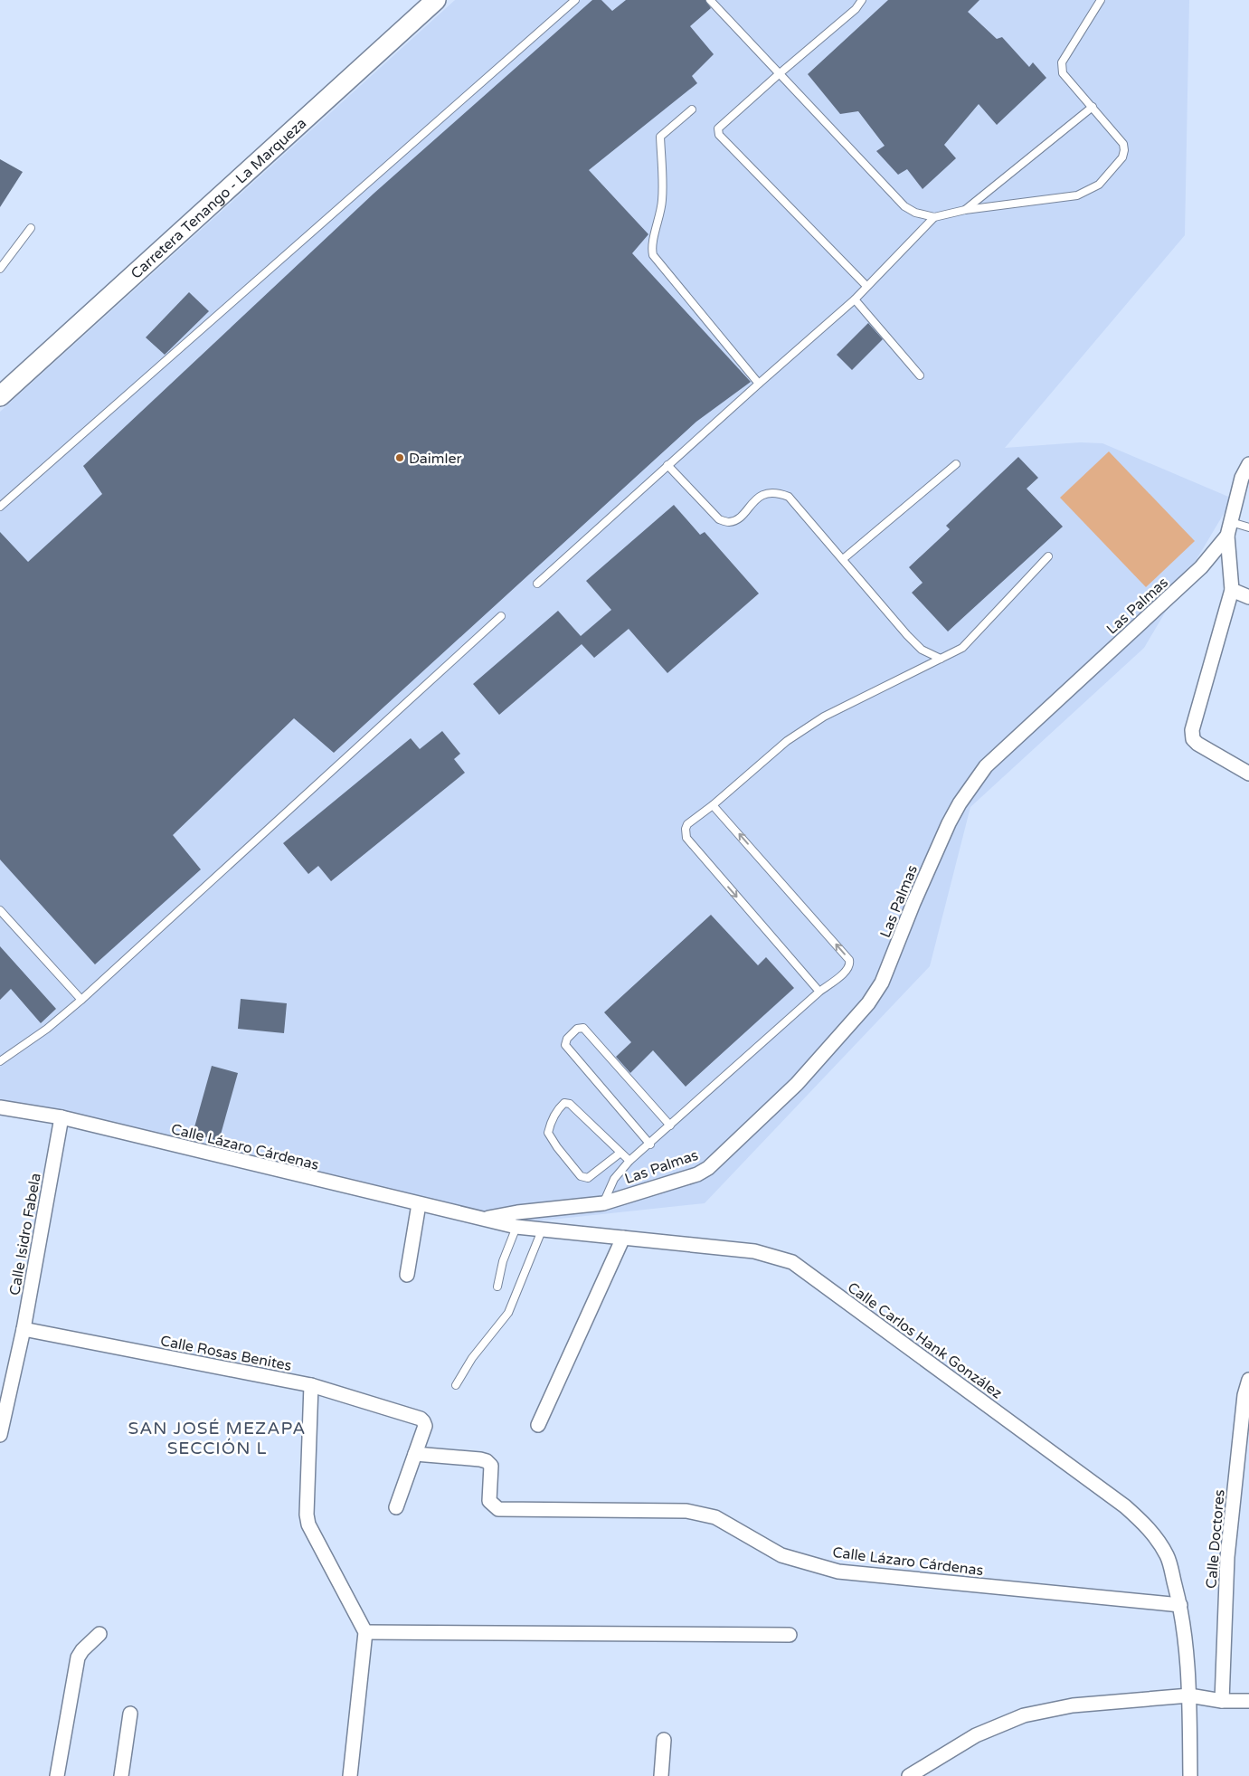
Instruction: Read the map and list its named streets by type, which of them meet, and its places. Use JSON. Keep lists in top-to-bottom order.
{
  "streets": {
    "main road": ["Carretera Tenango - La Marqueza"],
    "street": [
      "Las Palmas",
      "Calle Lázaro Cárdenas",
      "Calle Isidro Fabela",
      "Calle Carlos Hank González",
      "Calle Rosas Benites",
      "Calle Doctores"
    ]
  },
  "crossings": [
    ["Las Palmas", "Calle Lázaro Cárdenas"],
    ["Las Palmas", "Calle Carlos Hank González"],
    ["Calle Lázaro Cárdenas", "Calle Isidro Fabela"],
    ["Calle Lázaro Cárdenas", "Calle Carlos Hank González"],
    ["Calle Lázaro Cárdenas", "Calle Rosas Benites"],
    ["Calle Isidro Fabela", "Calle Rosas Benites"]
  ],
  "districts": ["SAN JOSÉ MEZAPA SECCIÓN L"],
  "places": ["Daimler"]
}
